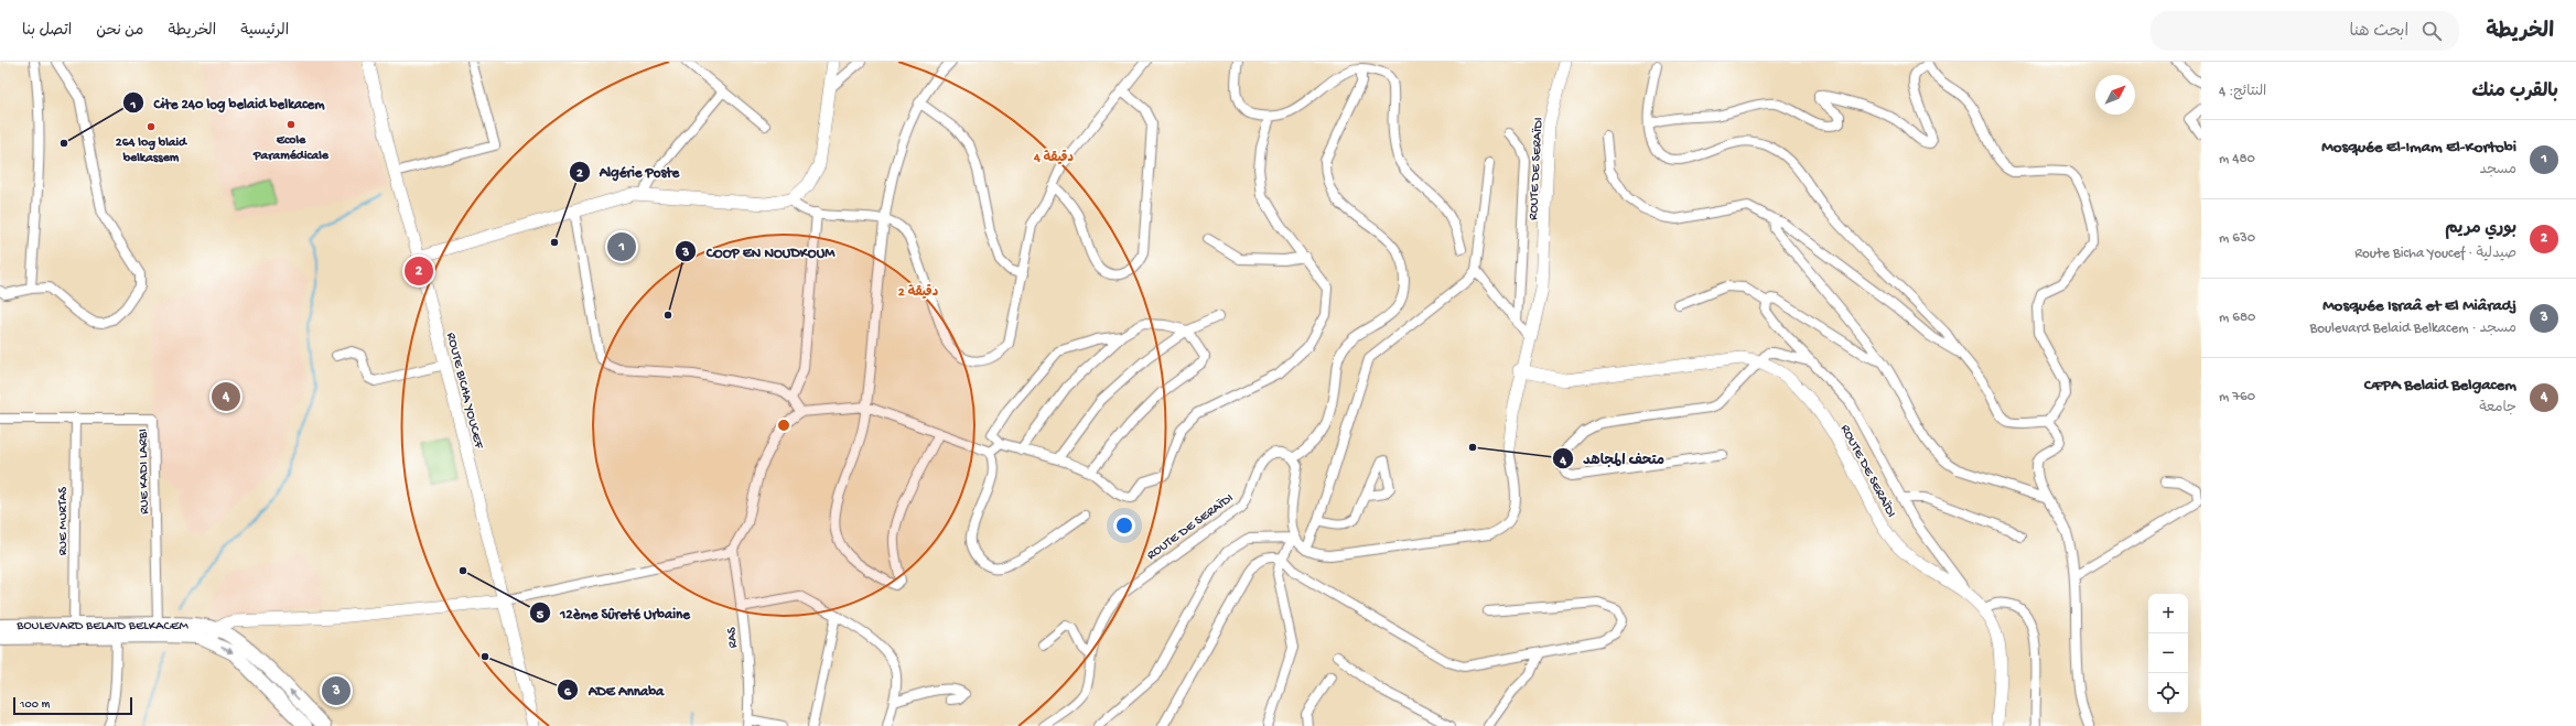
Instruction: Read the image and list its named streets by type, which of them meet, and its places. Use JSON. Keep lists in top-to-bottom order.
{
  "streets": {
    "main road": ["BOULEVARD BELAID BELKACEM"],
    "street": [
      "ROUTE DE SERAÏDI",
      "ROUTE BICHA YOUCEF",
      "RUE KADI LARBI",
      "RUE MURTAS",
      "RAS"
    ]
  },
  "crossings": [
    ["RUE KADI LARBI", "RUE MURTAS"],
    ["RUE KADI LARBI", "BOULEVARD BELAID BELKACEM"],
    ["RUE MURTAS", "BOULEVARD BELAID BELKACEM"]
  ],
  "places": [
    "Ecole Paramédicale",
    "264 log blaid belkassem",
    "Cite 240 log belaid belkacem",
    "Algérie Poste",
    "COOP EN NOUDKOUM",
    "متحف المجاهد",
    "12ème Sûreté Urbaine",
    "ADE Annaba"
  ],
  "scale_bar": "100 m",
  "north": "top right",
  "page": {
    "header": "الخريطة",
    "search": "ابحث هنا",
    "nav": [
      "الرئيسية",
      "الخريطة",
      "من نحن",
      "اتصل بنا"
    ],
    "heading": ["بالقرب منك", "النتائج: 4"],
    "list": [
      {
        "mark": "1",
        "name": "Mosquée El-Imam El-Kortobi",
        "note": "مسجد",
        "value": "480 m"
      },
      {
        "mark": "2",
        "name": "بوري مريم",
        "note": "صيدلية · Route Bicha Youcef",
        "value": "630 m"
      },
      {
        "mark": "3",
        "name": "Mosquée Israâ et El Miâradj",
        "note": "مسجد · Boulevard Belaid Belkacem",
        "value": "680 m"
      },
      {
        "mark": "4",
        "name": "CFPA Belaid Belgacem",
        "note": "جامعة",
        "value": "760 m"
      }
    ],
    "pins": [
      "1",
      "2",
      "4",
      "3"
    ],
    "map_buttons": ["+", "−"],
    "scale": "100 m"
  },
  "rings": ["4 دقيقة", "2 دقيقة"]
}
